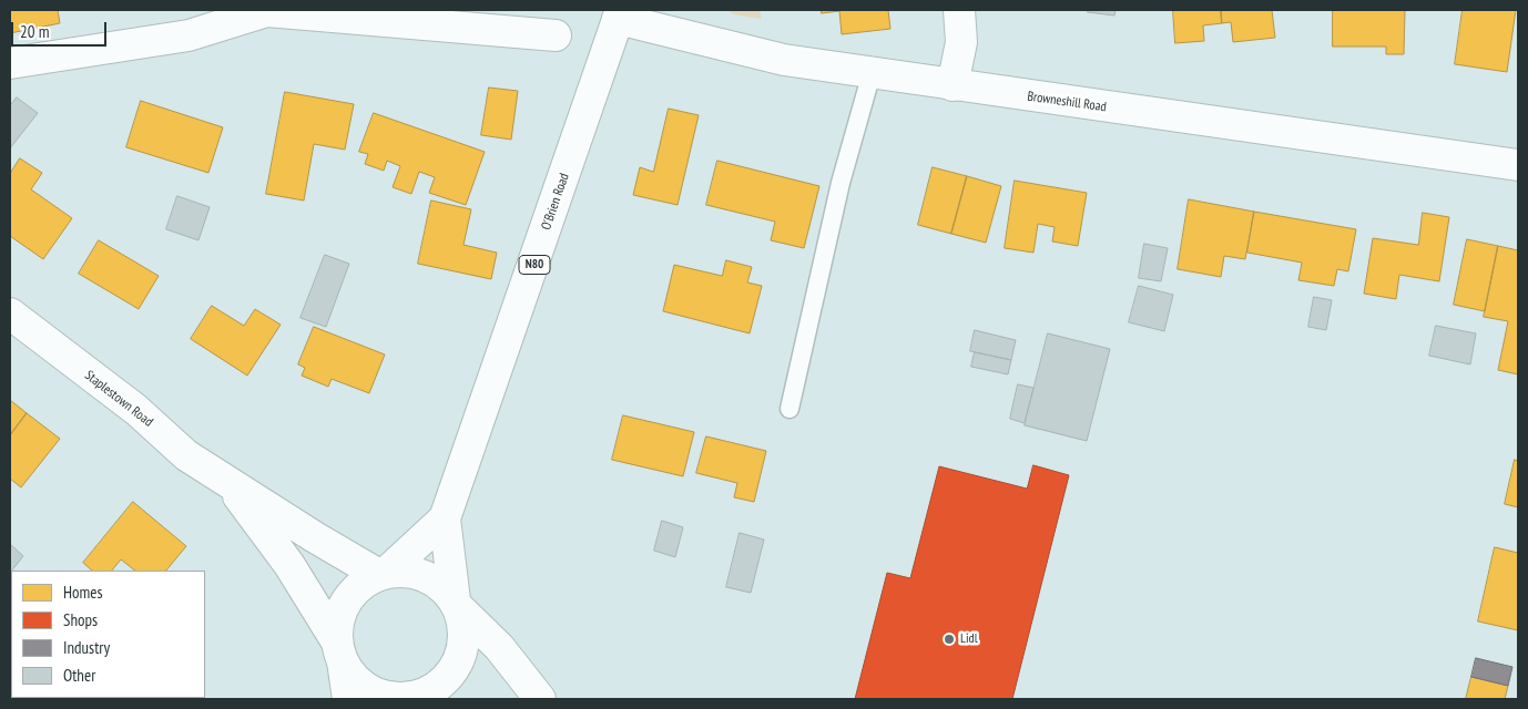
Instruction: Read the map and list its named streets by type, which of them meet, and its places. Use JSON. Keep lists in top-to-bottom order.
{
  "streets": {
    "main road": [
      "Browneshill Road",
      "O'Brien Road",
      "N80",
      "Staplestown Road"
    ]
  },
  "crossings": [
    ["Browneshill Road", "O'Brien Road"],
    ["O'Brien Road", "N80"],
    ["O'Brien Road", "Staplestown Road"],
    ["N80", "Staplestown Road"]
  ],
  "places": ["Lidl"],
  "legend": [
    "Homes",
    "Shops",
    "Industry",
    "Other"
  ],
  "scale_bar": "20 m"
}
